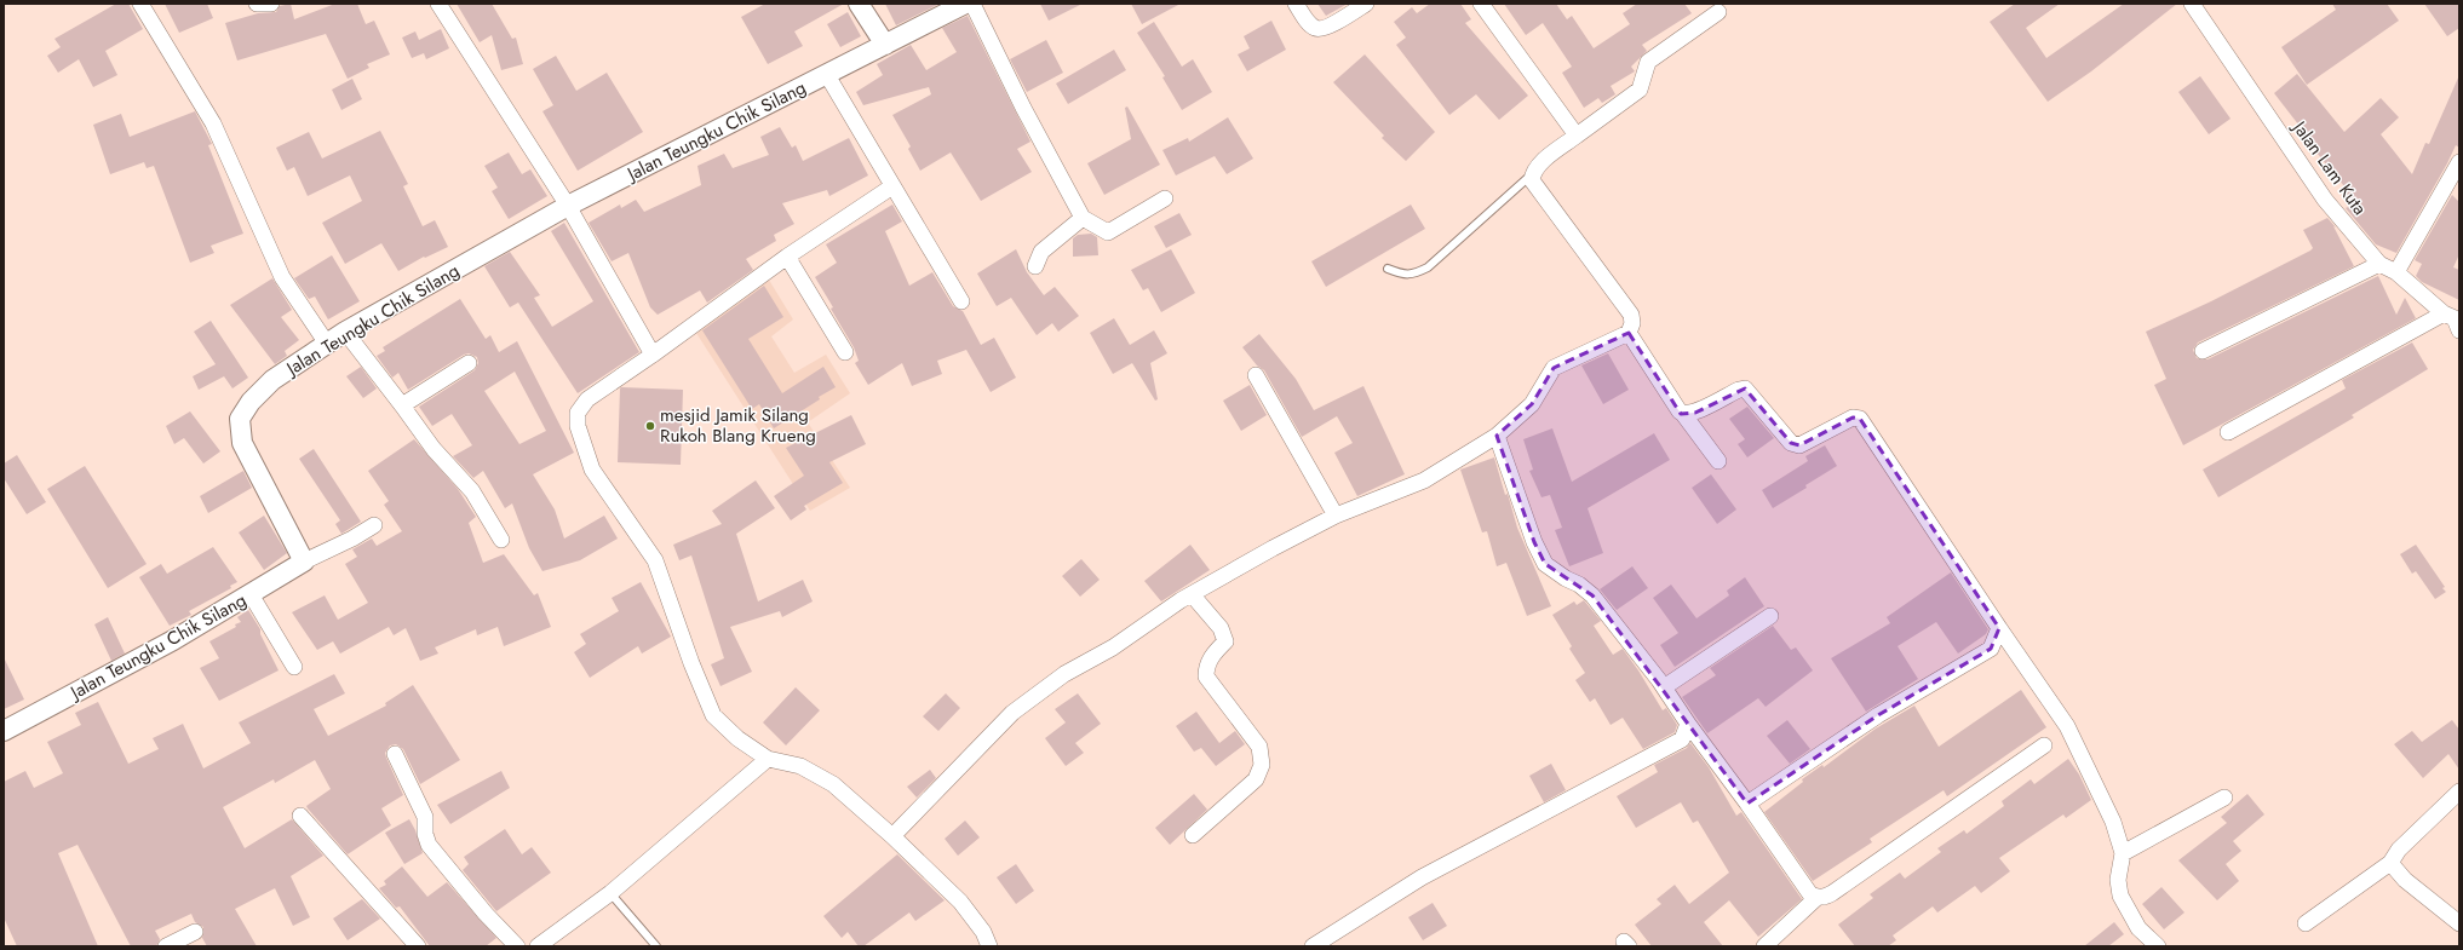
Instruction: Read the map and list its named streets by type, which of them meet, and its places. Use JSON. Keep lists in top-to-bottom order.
{
  "streets": {
    "street": ["Jalan Teungku Chik Silang", "Jalan Lam Kuta"]
  },
  "places": ["mesjid Jamik Silang Rukoh Blang Krueng"]
}
